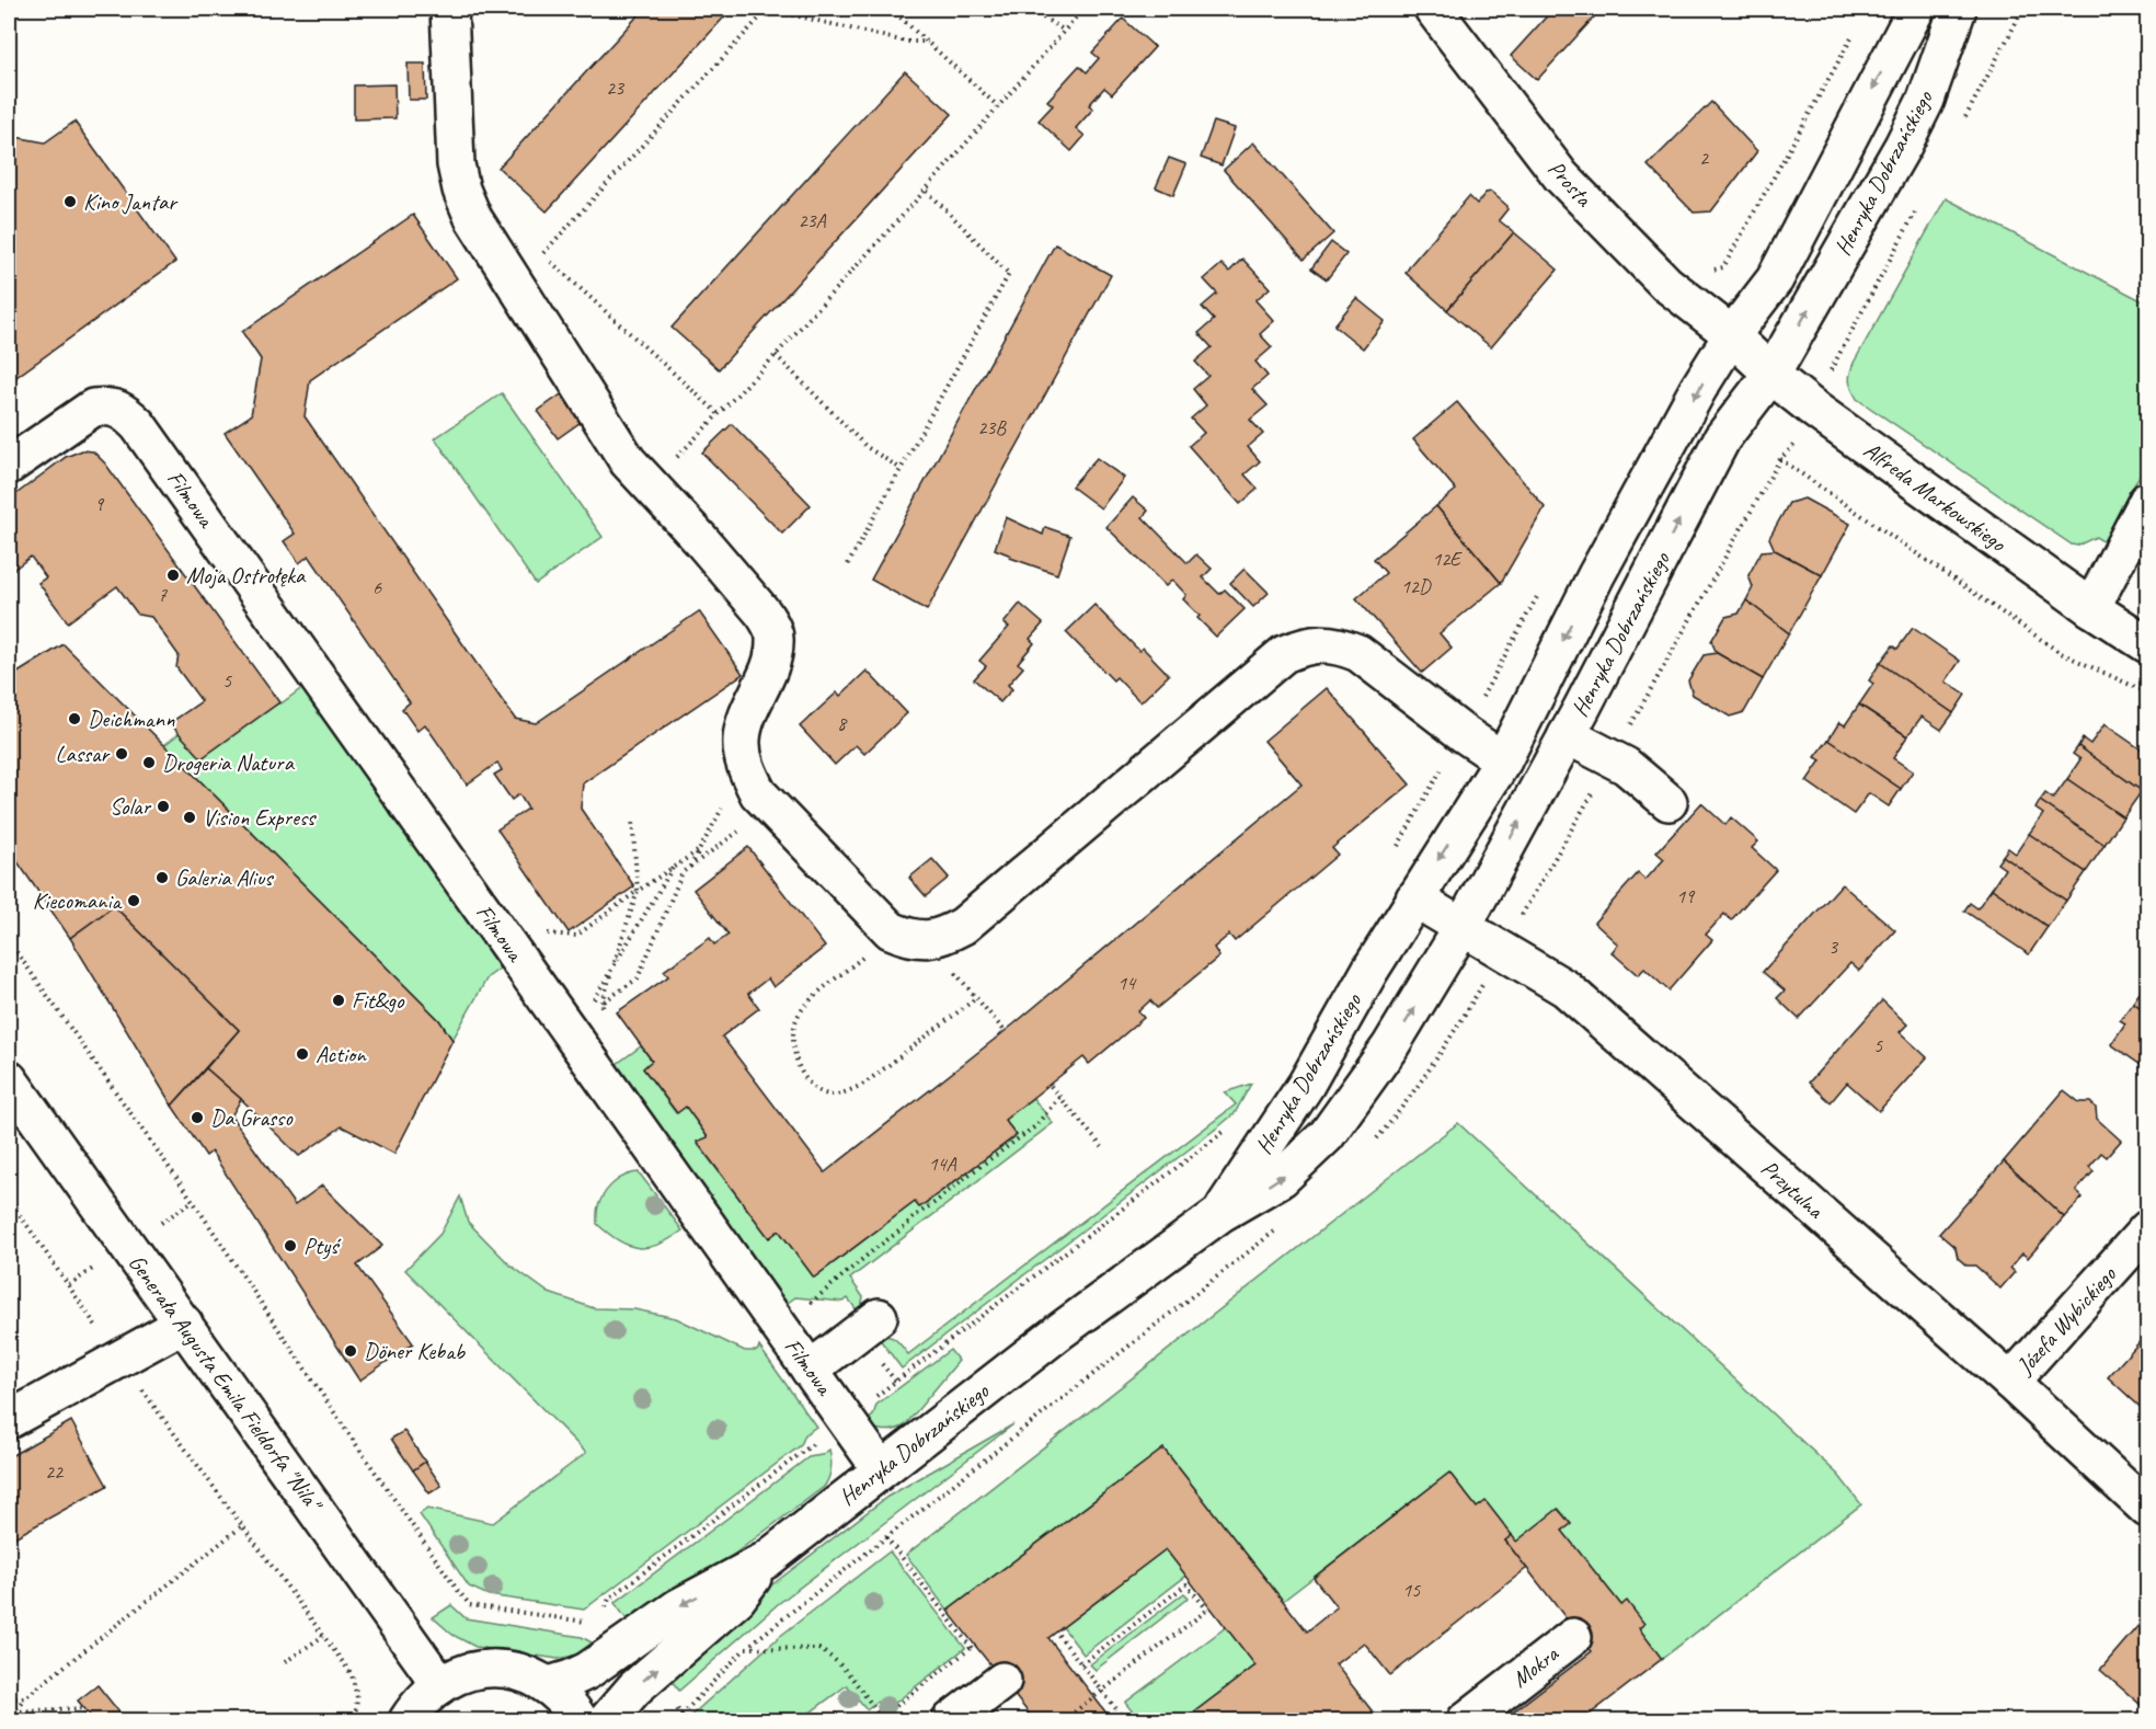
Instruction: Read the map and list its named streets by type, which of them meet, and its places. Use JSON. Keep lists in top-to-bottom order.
{
  "streets": {
    "street": [
      "Henryka Dobrzańskiego",
      "Prosta",
      "Alfreda Markowskiego",
      "Filmowa",
      "Przytulna",
      "Józefa Wybickiego",
      "Generała Augusta Emila Fieldorfa \"Nila\"",
      "Mokra"
    ]
  },
  "crossings": [
    ["Henryka Dobrzańskiego", "Prosta"],
    ["Henryka Dobrzańskiego", "Alfreda Markowskiego"],
    ["Henryka Dobrzańskiego", "Filmowa"],
    ["Henryka Dobrzańskiego", "Przytulna"],
    ["Prosta", "Alfreda Markowskiego"],
    ["Przytulna", "Józefa Wybickiego"]
  ],
  "places": [
    "Kino Jantar",
    "Moja Ostrołęka",
    "Deichmann",
    "Lassar",
    "Drogeria Natura",
    "Solar",
    "Vision Express",
    "Galeria Alius",
    "Kiecomania",
    "Fit&go",
    "Action",
    "Da Grasso",
    "Ptyś",
    "Döner Kebab"
  ],
  "house_numbers": [
    "23",
    "2",
    "23A",
    "23B",
    "9",
    "12E",
    "12D",
    "6",
    "7",
    "5",
    "8",
    "19",
    "3",
    "14",
    "5",
    "14A",
    "22",
    "15"
  ]
}
